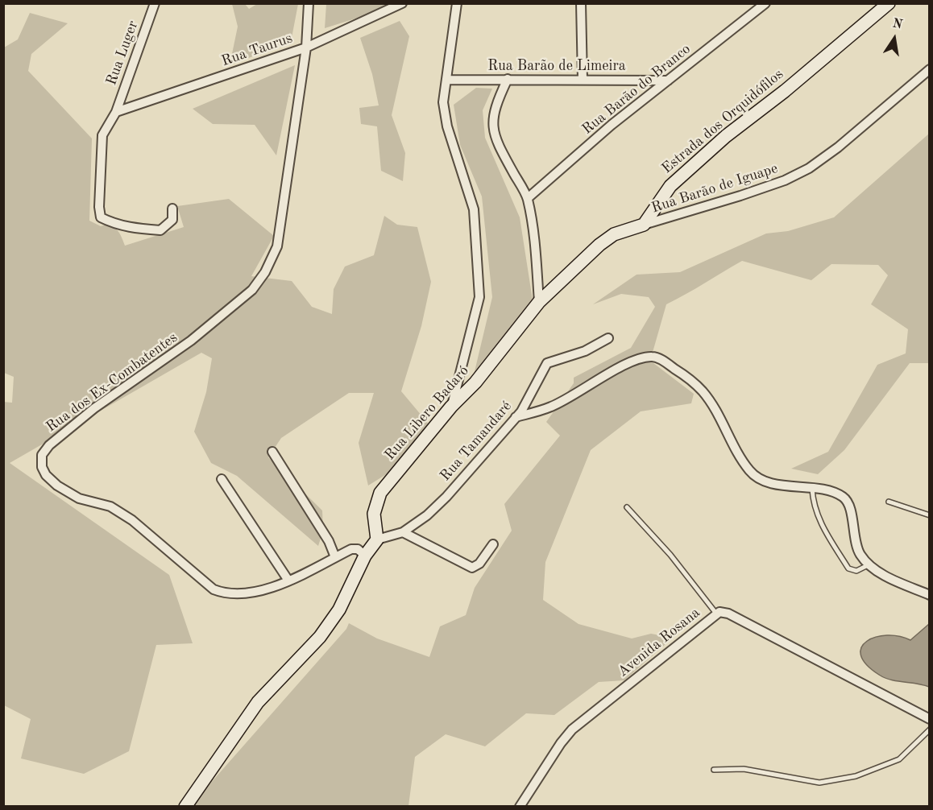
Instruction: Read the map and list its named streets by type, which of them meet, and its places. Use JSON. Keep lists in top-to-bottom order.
{
  "streets": {
    "street": [
      "Rua Taurus",
      "Rua Luger",
      "Rua Barão de Limeira",
      "Rua Barão do Branco",
      "Estrada dos Orquidófilos",
      "Rua Barão de Iguape",
      "Rua dos Ex-Combatentes",
      "Rua Libero Badaró",
      "Rua Tamandaré",
      "Avenida Rosana"
    ]
  },
  "crossings": [
    ["Rua Taurus", "Rua Luger"],
    ["Rua Taurus", "Rua dos Ex-Combatentes"],
    ["Rua Barão de Limeira", "Rua Barão do Branco"],
    ["Estrada dos Orquidófilos", "Rua Barão de Iguape"],
    ["Rua Libero Badaró", "Rua Tamandaré"]
  ],
  "north": "top"
}
